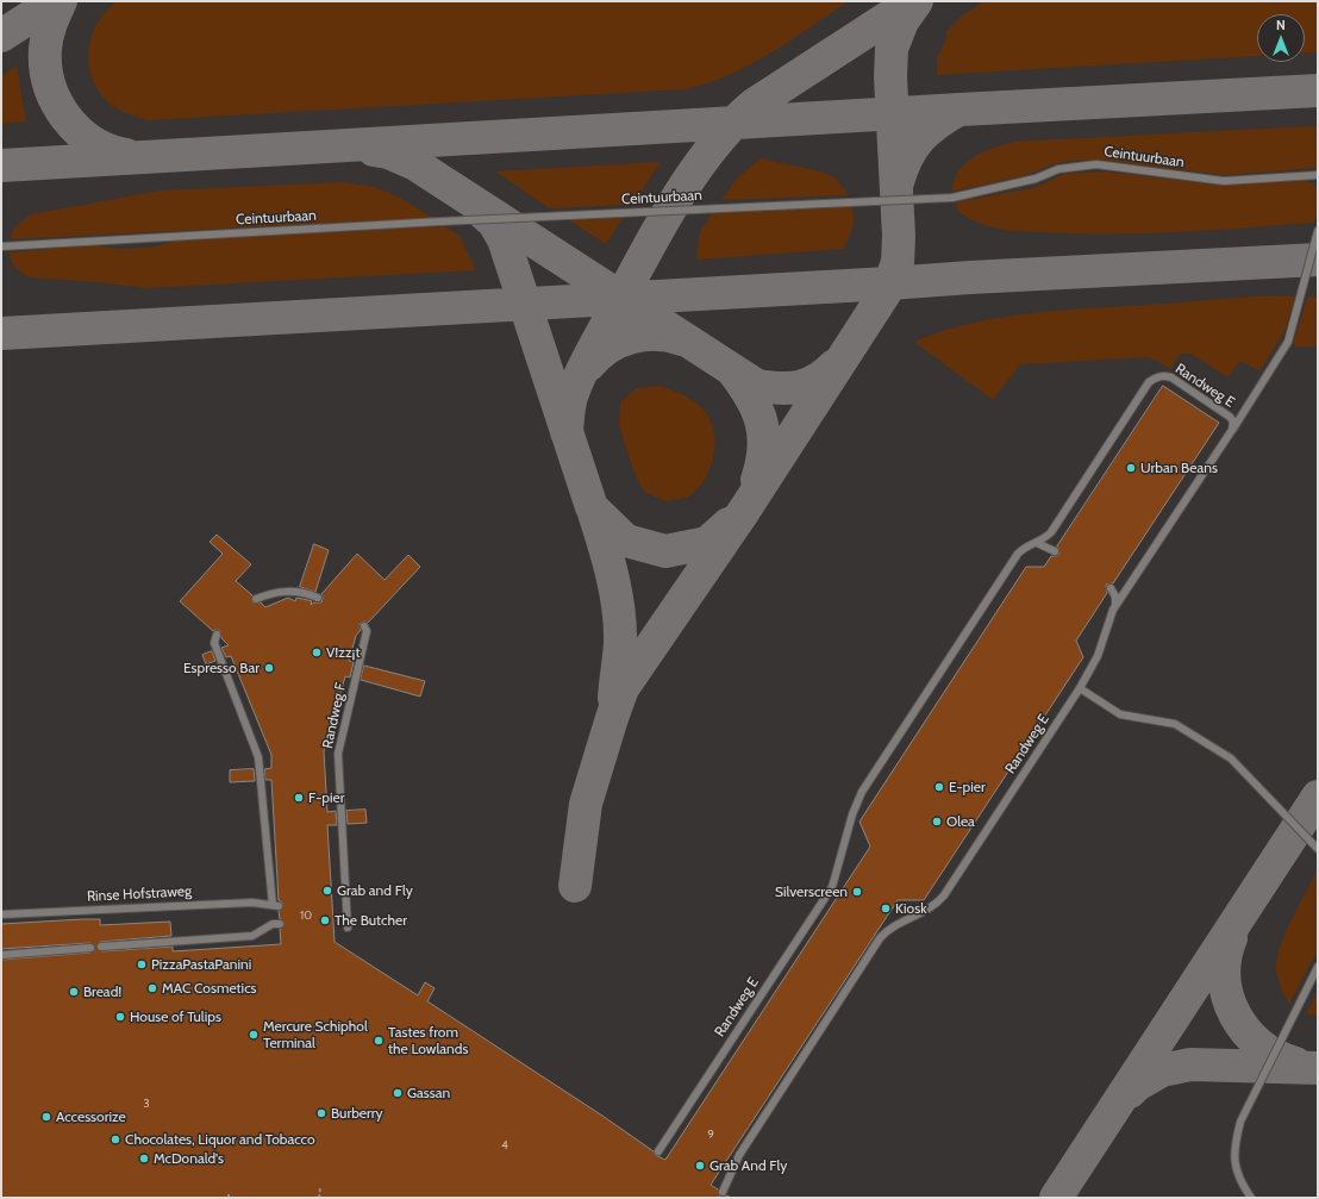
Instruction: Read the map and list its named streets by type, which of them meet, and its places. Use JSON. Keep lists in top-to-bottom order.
{
  "streets": {
    "lane": [
      "Ceintuurbaan",
      "Randweg E",
      "Randweg F",
      "Rinse Hofstraweg"
    ]
  },
  "places": [
    "Urban Beans",
    "V!zz¡t",
    "Espresso Bar",
    "E-pier",
    "F-pier",
    "Olea",
    "Grab and Fly",
    "Silverscreen",
    "Kiosk",
    "The Butcher",
    "PizzaPastaPanini",
    "MAC Cosmetics",
    "Bread!",
    "House of Tulips",
    "Mercure Schiphol Terminal",
    "Tastes from the Lowlands",
    "Gassan",
    "Burberry",
    "Accessorize",
    "Chocolates, Liquor and Tobacco",
    "McDonald's",
    "Grab And Fly"
  ],
  "house_numbers": [
    "10",
    "3",
    "9",
    "4"
  ],
  "north": "top"
}
